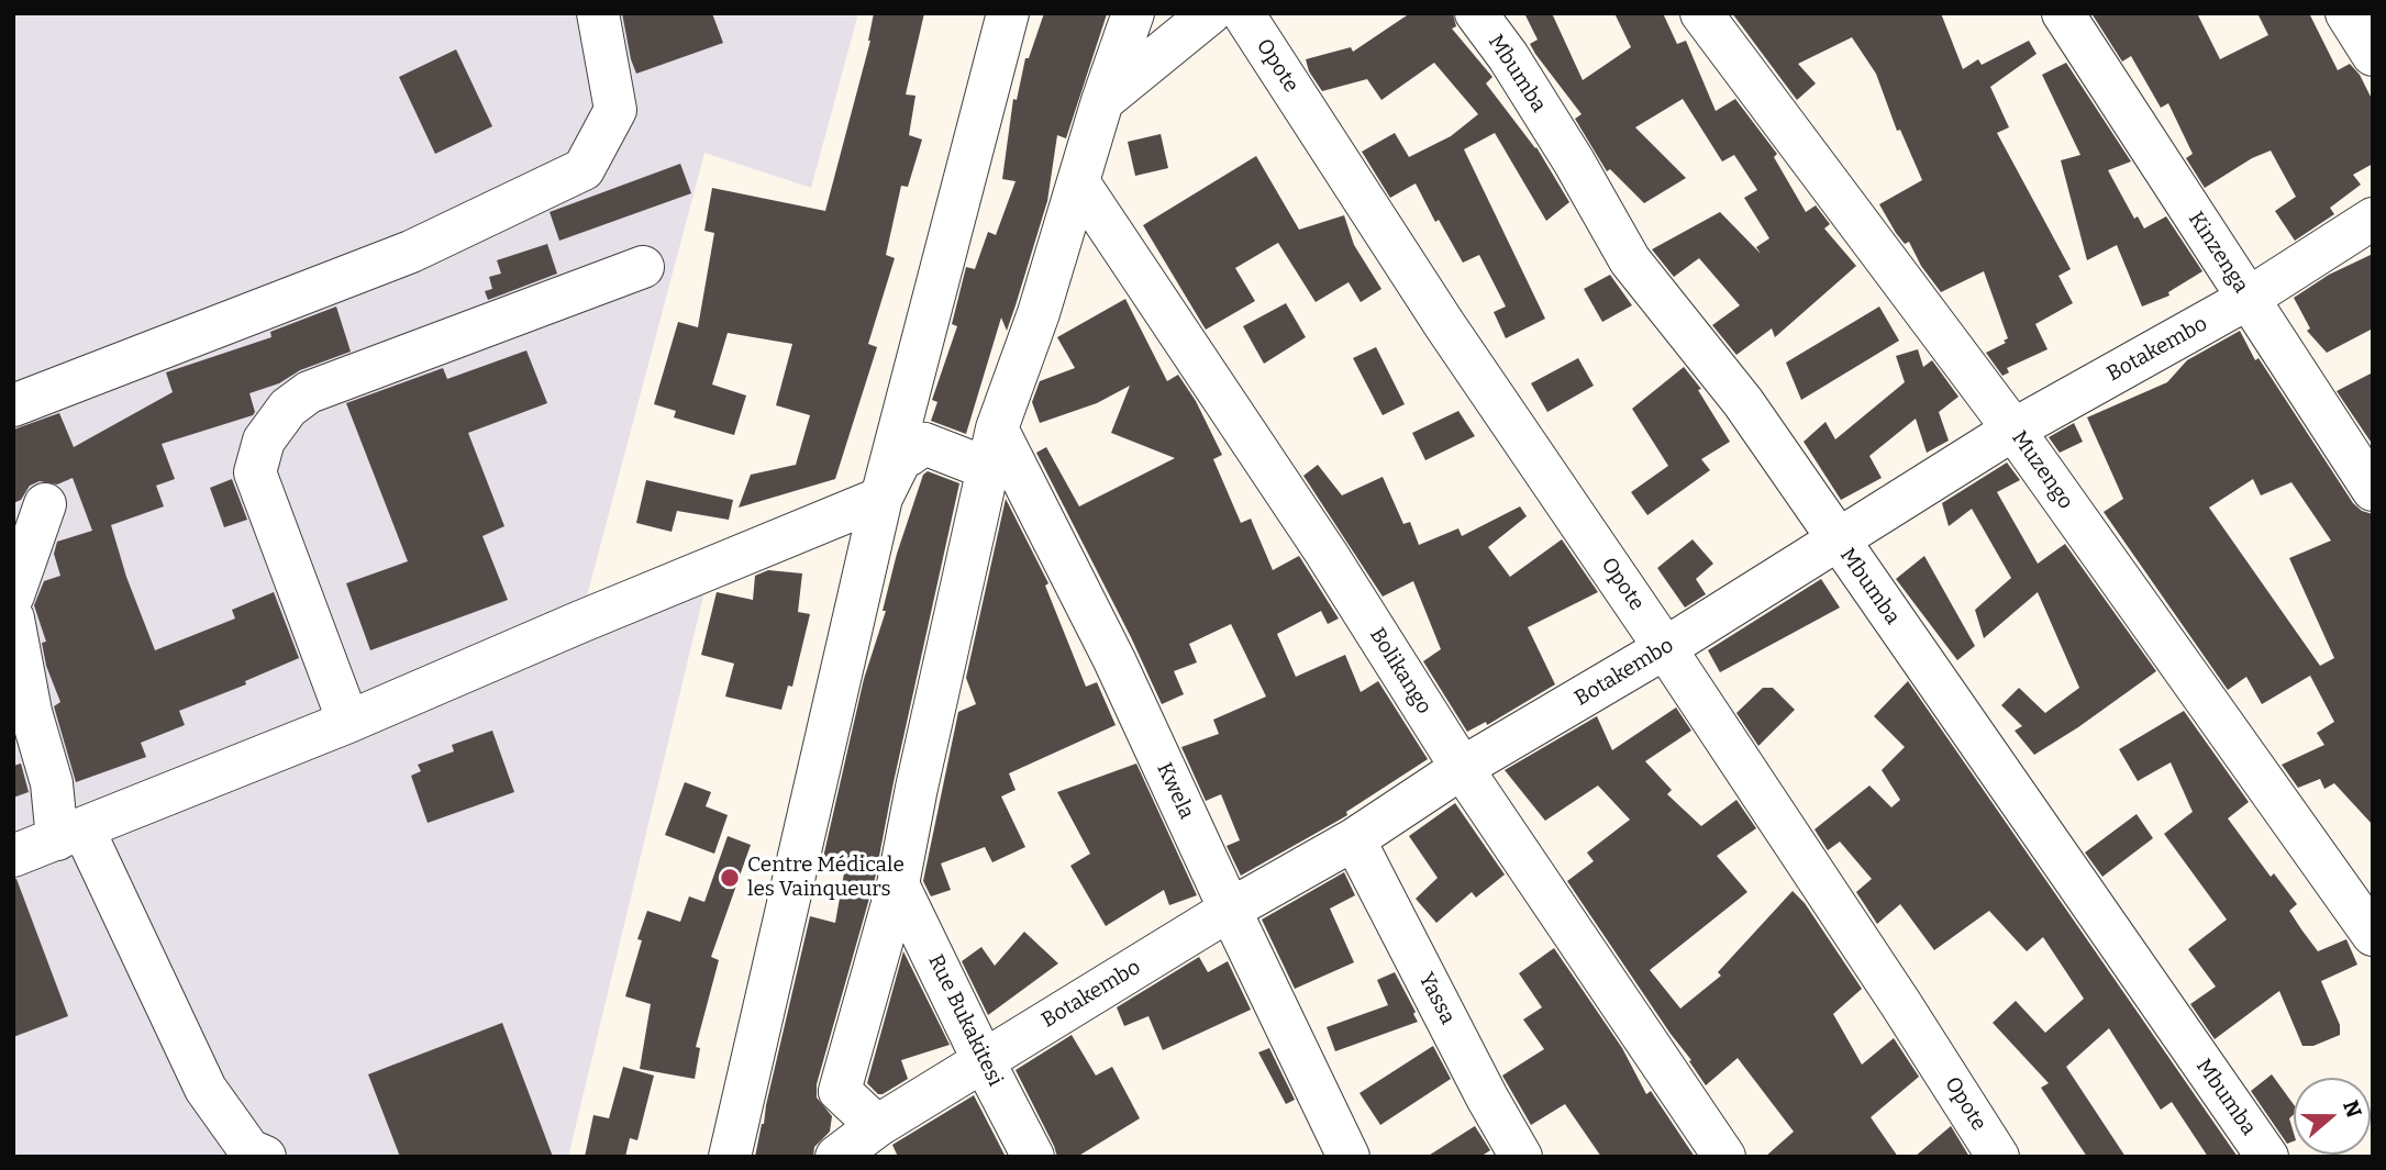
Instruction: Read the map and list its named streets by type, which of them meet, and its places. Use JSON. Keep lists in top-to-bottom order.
{
  "streets": {
    "street": [
      "Opote",
      "Mbumba",
      "Kinzenga",
      "Botakembo",
      "Muzengo",
      "Bolikango",
      "Kwela",
      "Yassa",
      "Rue Bukakitesi"
    ]
  },
  "crossings": [
    ["Opote", "Botakembo"],
    ["Mbumba", "Botakembo"],
    ["Kinzenga", "Botakembo"],
    ["Botakembo", "Muzengo"],
    ["Botakembo", "Bolikango"],
    ["Botakembo", "Kwela"],
    ["Botakembo", "Yassa"],
    ["Botakembo", "Rue Bukakitesi"]
  ],
  "places": ["Centre Médicale les Vainqueurs"],
  "north": "right"
}
